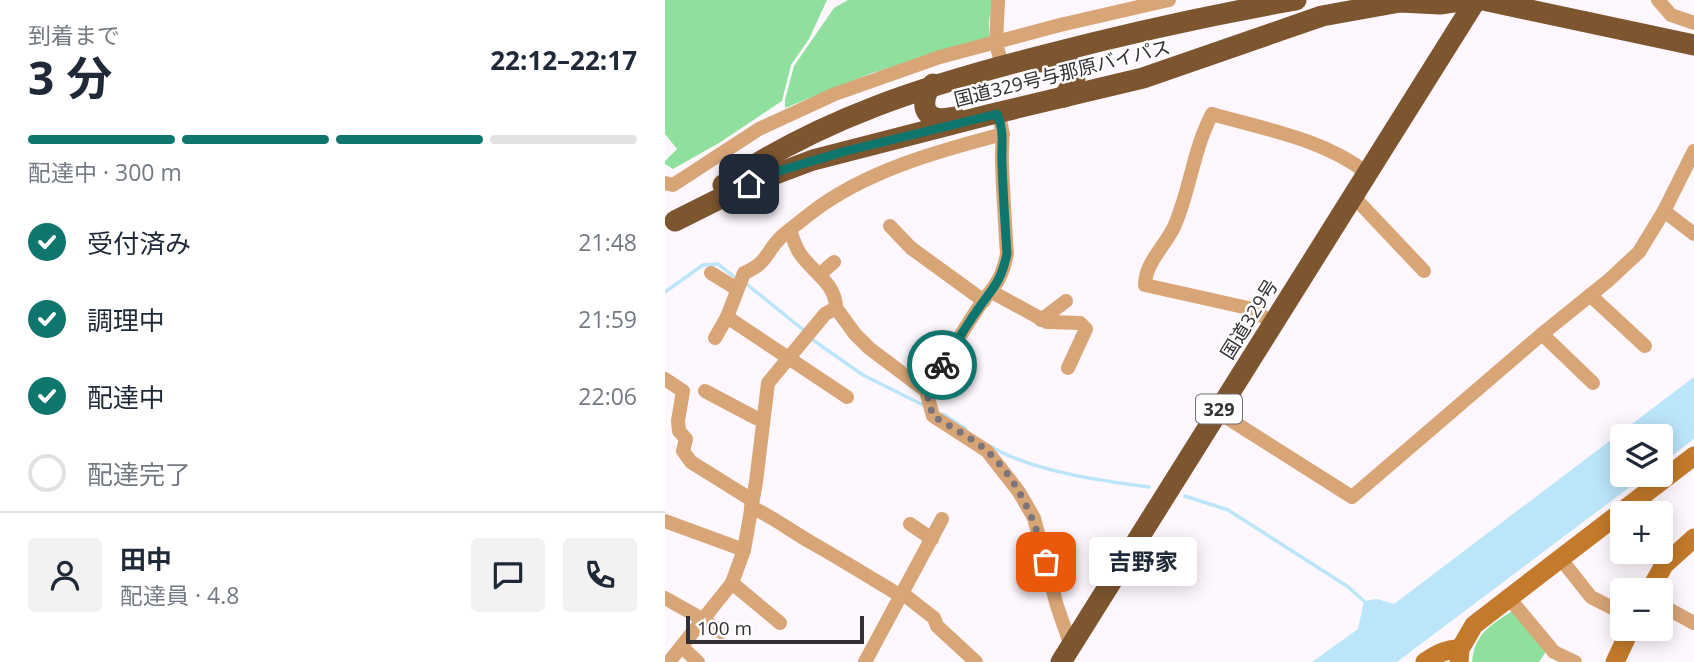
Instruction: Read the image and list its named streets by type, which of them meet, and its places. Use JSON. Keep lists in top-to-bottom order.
{
  "streets": {
    "highway": ["国道329号与那原バイパス", "国道329号", "329"]
  },
  "places": ["吉野家"],
  "scale_bar": "100 m",
  "page": {
    "heading": ["3 分", "到着まで", "22:12–22:17"],
    "panel": ["田中", "配達員 · 4.8"],
    "bar": "配達中 · 300 m",
    "list": [
      ["受付済み", "21:48"],
      ["調理中", "21:59"],
      ["配達中", "22:06"],
      "配達完了"
    ],
    "map_buttons": ["+", "−"],
    "bubble": "吉野家",
    "scale": "100 m"
  }
}
